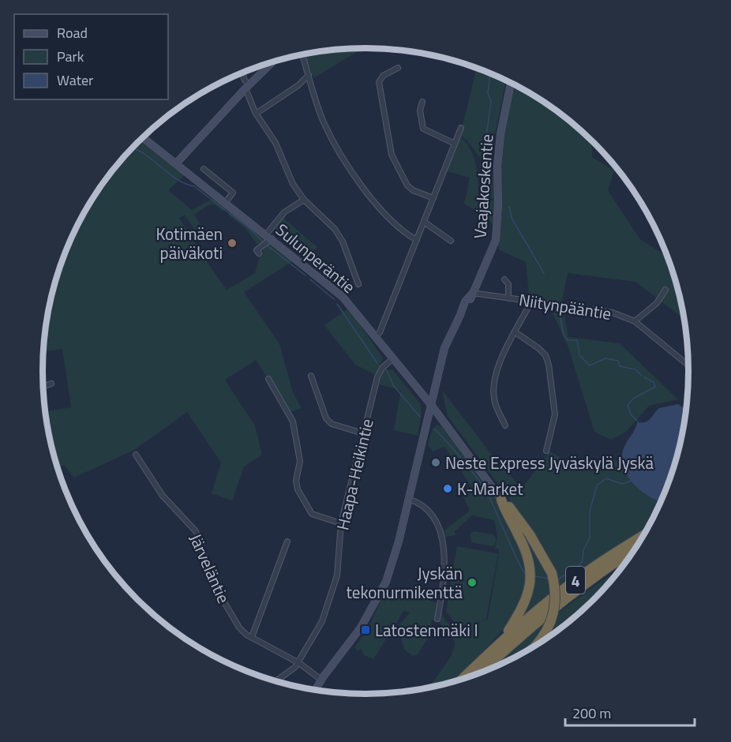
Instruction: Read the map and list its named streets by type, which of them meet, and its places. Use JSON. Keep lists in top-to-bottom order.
{
  "streets": {
    "highway": ["4"],
    "main road": ["Vaajakoskentie", "Sulunperäntie"],
    "street": ["Niitynpääntie", "Haapa-Heikintie", "Järveläntie"]
  },
  "crossings": [
    ["Vaajakoskentie", "Sulunperäntie"],
    ["Vaajakoskentie", "Niitynpääntie"],
    ["Vaajakoskentie", "Järveläntie"],
    ["Sulunperäntie", "Haapa-Heikintie"],
    ["Haapa-Heikintie", "Järveläntie"]
  ],
  "places": {
    "other": [
      "Kotimäen päiväkoti",
      "Neste Express Jyväskylä Jyskä",
      "K-Market",
      "Jyskän tekonurmikenttä"
    ],
    "transit": ["Latostenmäki I"]
  },
  "legend": ["Road", "Park", "Water"],
  "scale_bar": "200 m"
}
